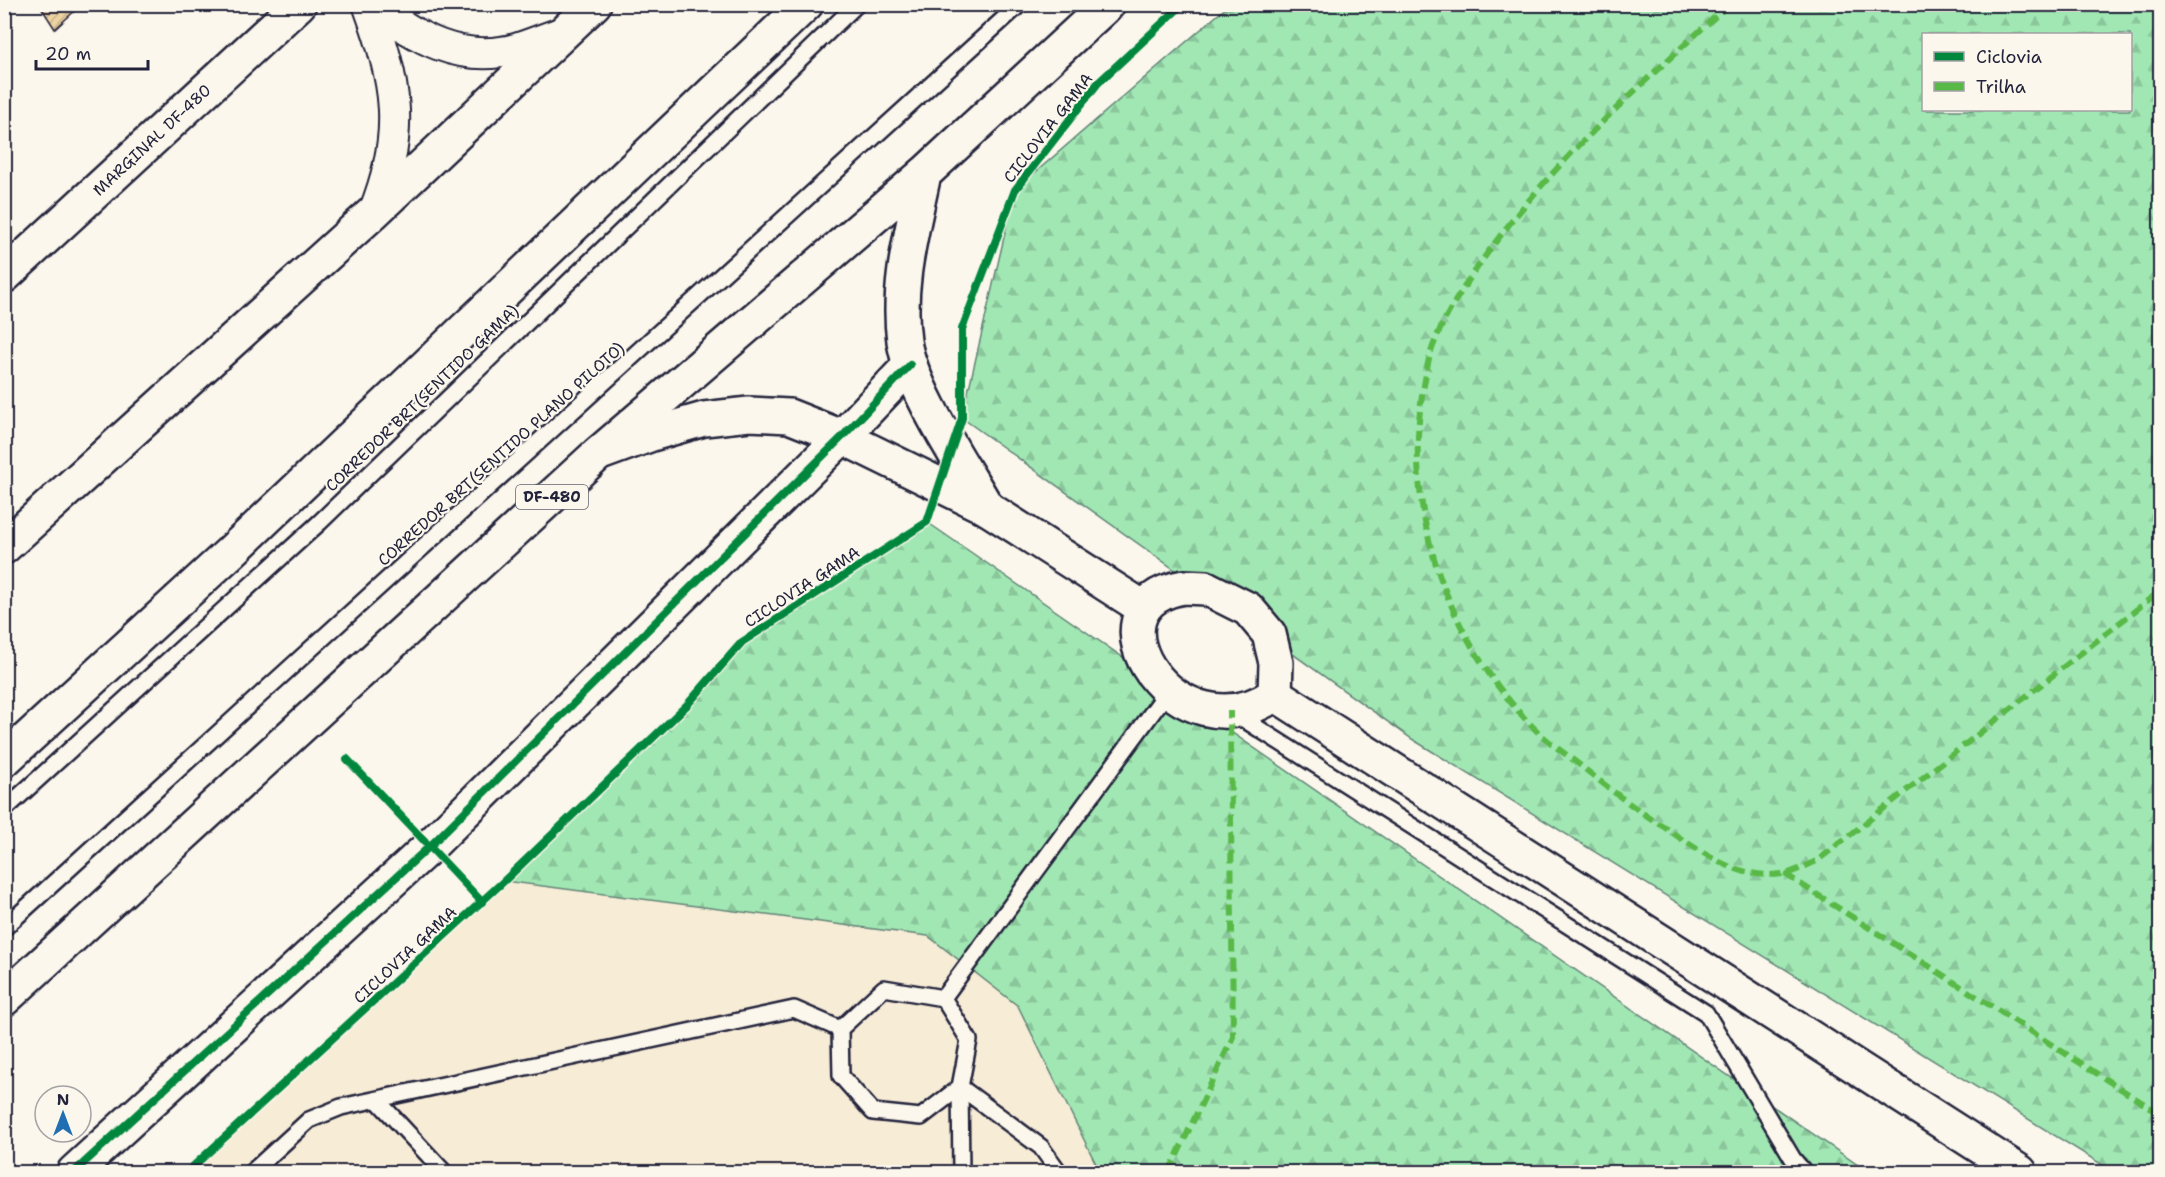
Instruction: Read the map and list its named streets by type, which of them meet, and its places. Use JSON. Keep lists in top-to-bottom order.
{
  "streets": {
    "street": ["MARGINAL DF-480", "DF-480"],
    "lane": ["CORREDOR BRT(SENTIDO GAMA)", "CORREDOR BRT(SENTIDO PLANO PILOTO)"],
    "cycle path": ["CICLOVIA GAMA"]
  },
  "legend": ["Ciclovia", "Trilha"],
  "scale_bar": "20 m",
  "north": "top"
}
